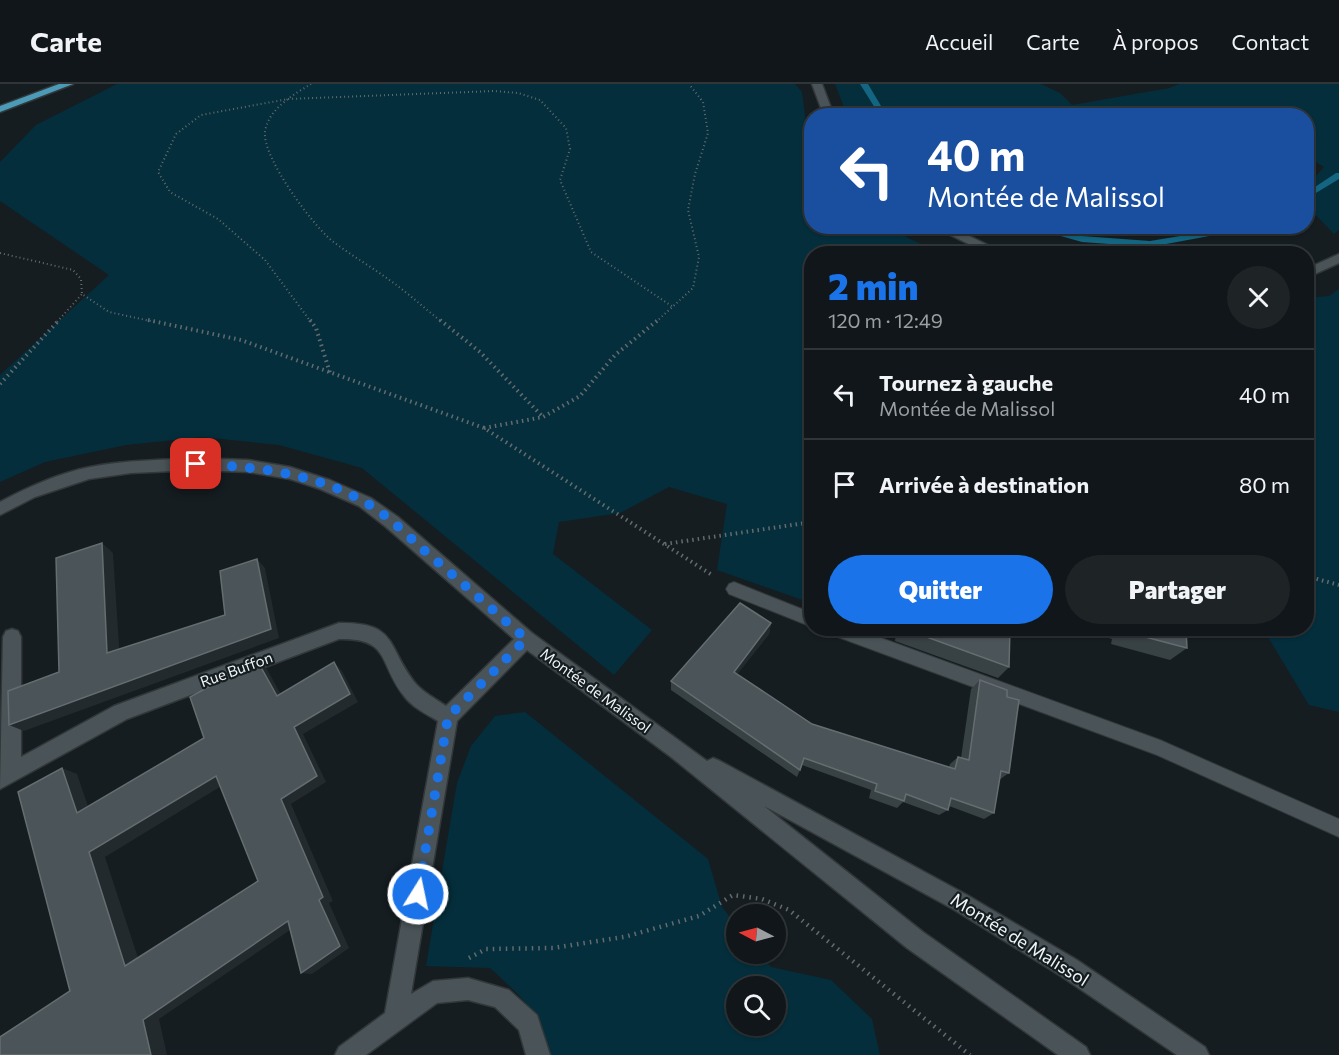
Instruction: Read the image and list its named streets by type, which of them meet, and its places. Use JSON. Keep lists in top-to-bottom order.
{
  "streets": {
    "street": ["Rue Buffon", "Montée de Malissol"]
  },
  "north": "left",
  "page": {
    "header": "Carte",
    "nav": [
      "Accueil",
      "Carte",
      "À propos",
      "Contact"
    ],
    "turn": ["40 m", "Montée de Malissol"],
    "heading": ["2 min", "120 m · 12:49"],
    "list": [
      {
        "name": "Tournez à gauche",
        "note": "Montée de Malissol",
        "value": "40 m"
      },
      {
        "name": "Arrivée à destination",
        "value": "80 m"
      }
    ],
    "buttons": ["Quitter", "Partager"]
  }
}
